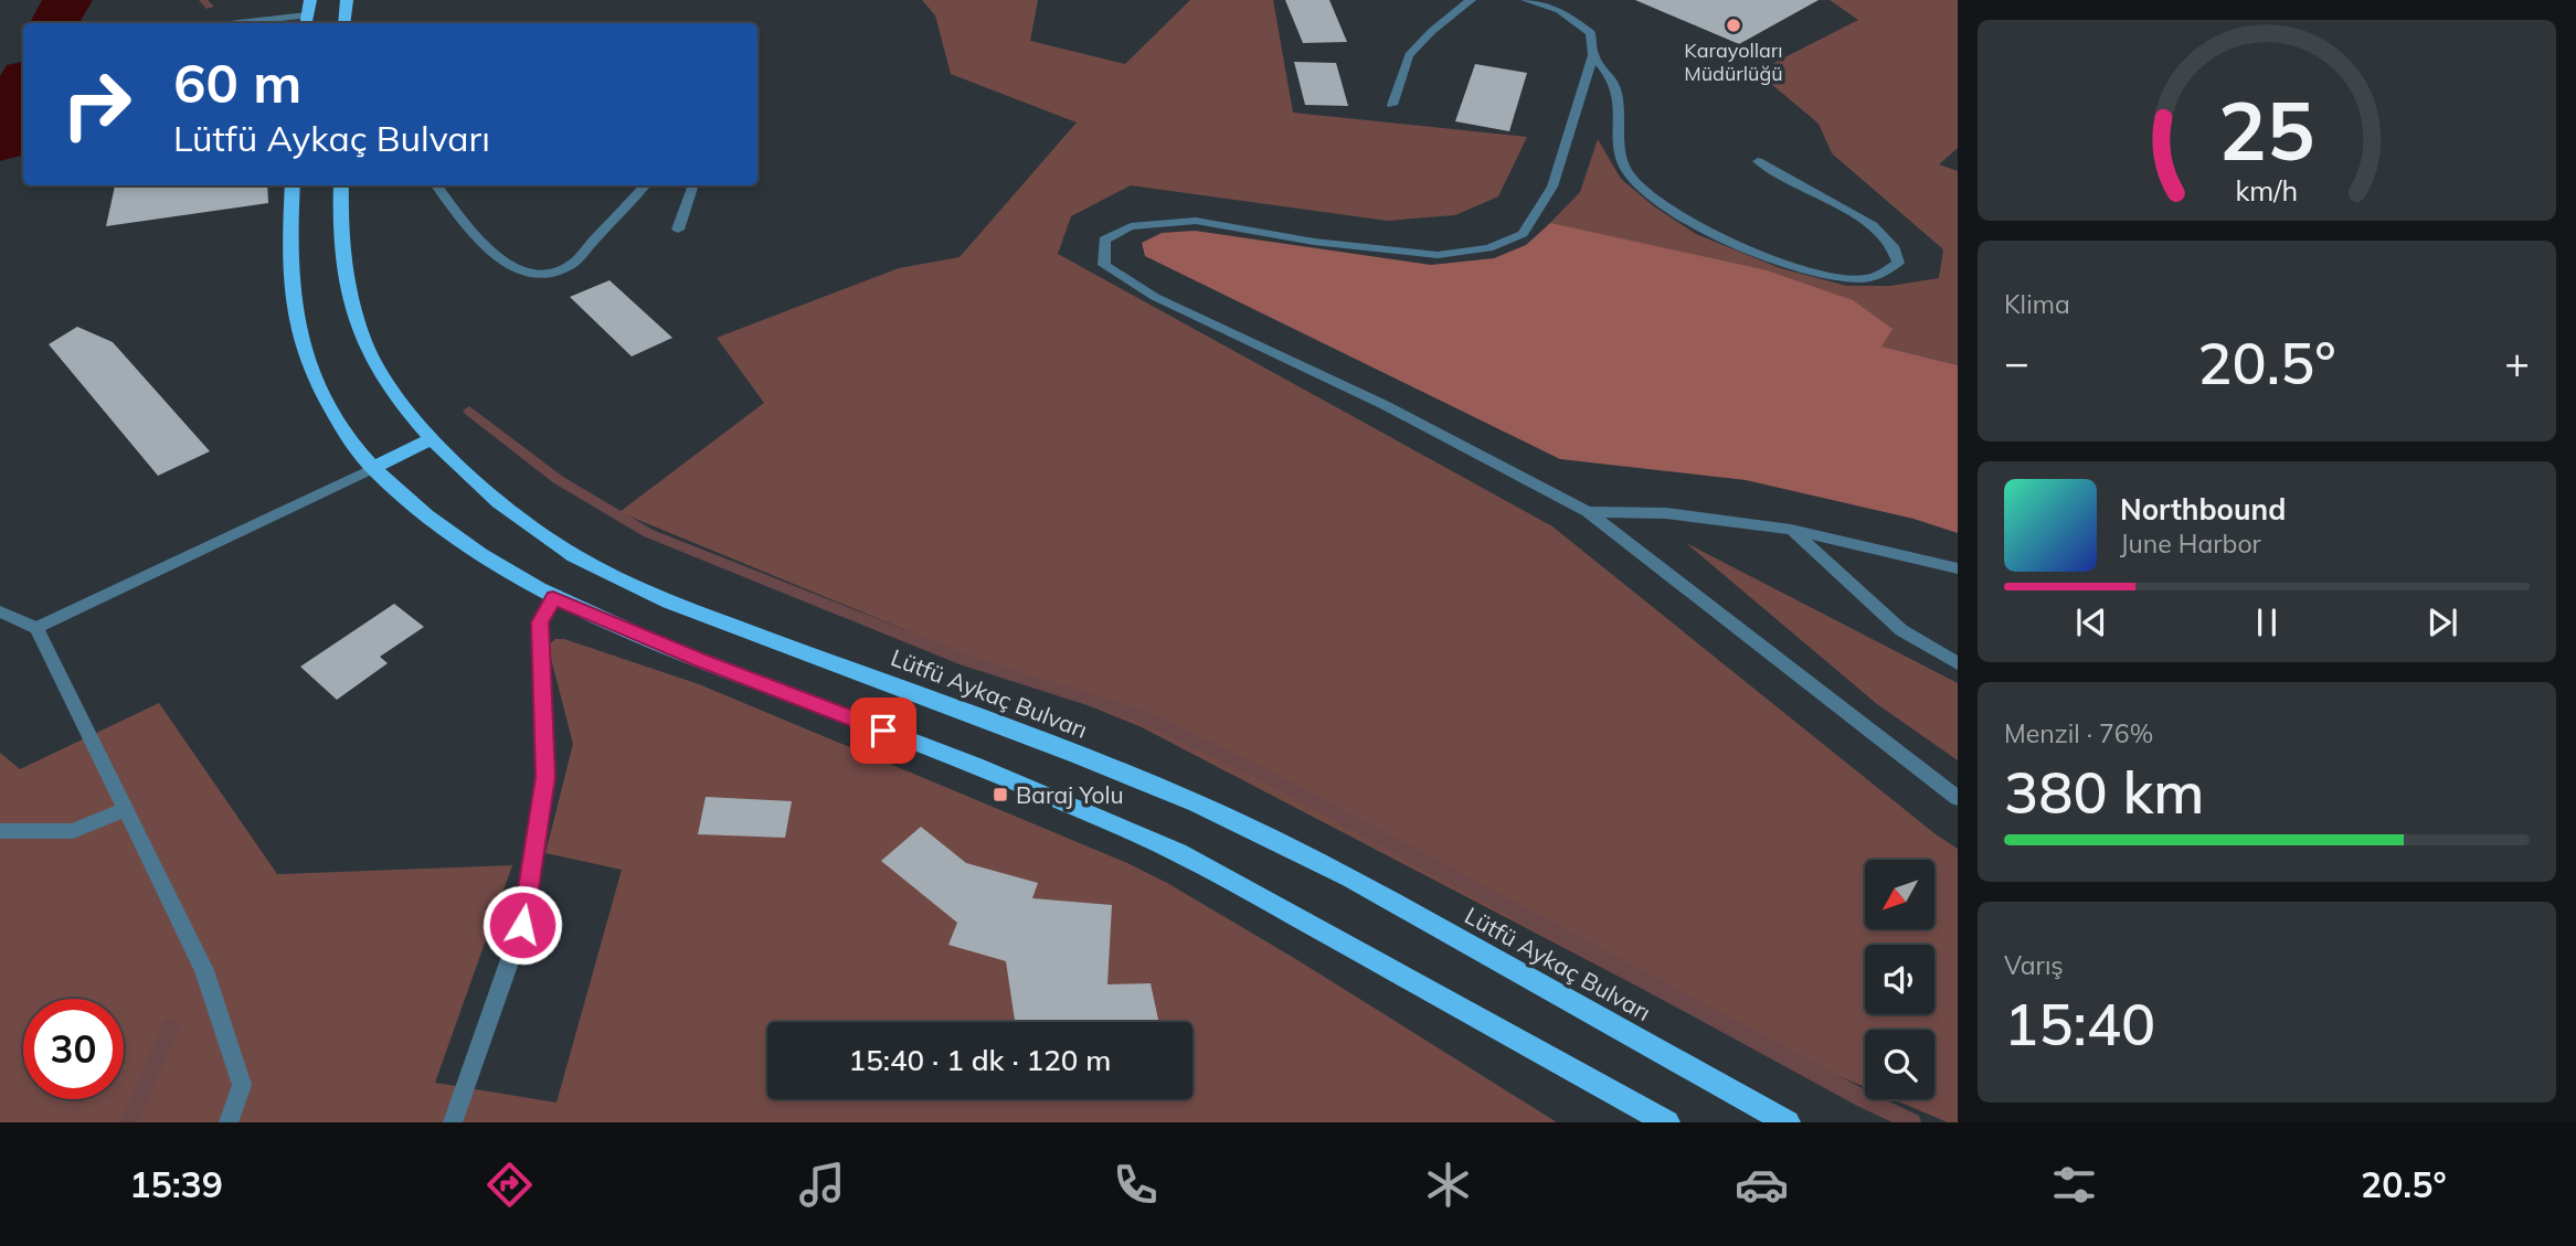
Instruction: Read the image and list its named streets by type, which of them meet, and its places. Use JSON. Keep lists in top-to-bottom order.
{
  "streets": {
    "main road": ["Lütfü Aykaç Bulvarı"]
  },
  "places": {
    "other": ["Karayolları Müdürlüğü"],
    "transit": ["Baraj Yolu"]
  },
  "north": "bottom left",
  "page": {
    "turn": ["60 m", "Lütfü Aykaç Bulvarı"],
    "tile": [
      "Klima",
      ["Menzil · 76%", "380 km"],
      ["Varış", "15:40"]
    ],
    "heat": ["−", "20.5°", "+"],
    "song": ["Northbound", "June Harbor"],
    "limit": "30",
    "trip": "15:40 · 1 dk · 120 m",
    "tabs": ["15:39", "20.5°"],
    "gauge": ["25", "km/h"]
  }
}
